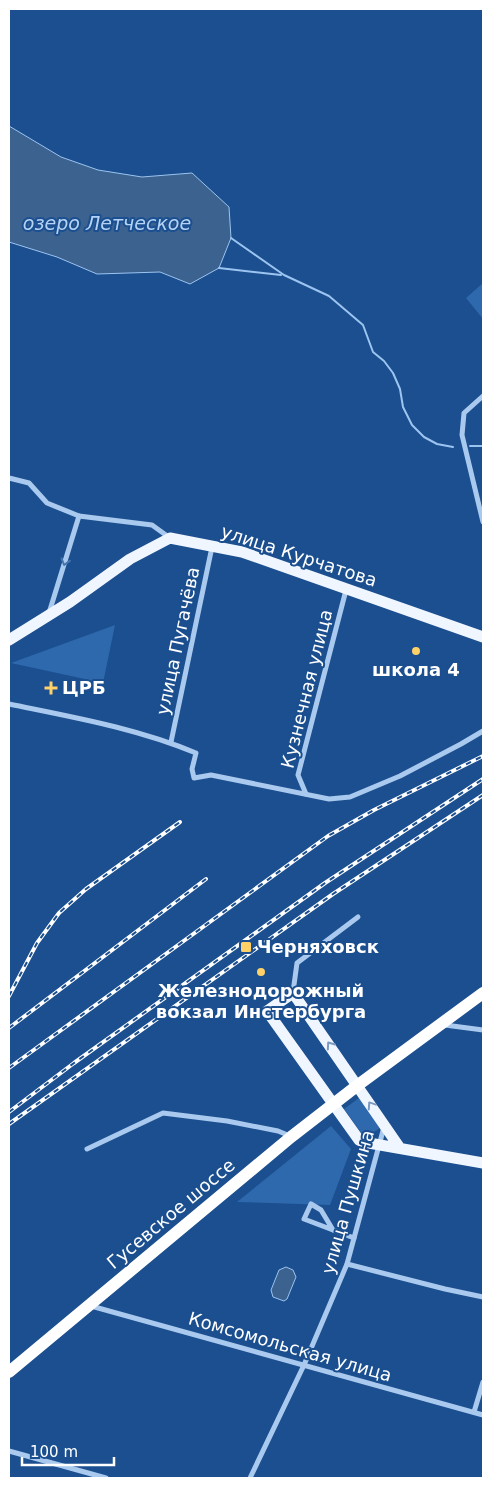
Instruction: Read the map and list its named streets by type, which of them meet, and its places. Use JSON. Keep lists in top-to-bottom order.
{
  "streets": {
    "highway": ["Гусевское шоссе"],
    "main road": ["улица Курчатова"],
    "street": [
      "улица Пугачёва",
      "Кузнечная улица",
      "улица Пушкина",
      "Комсомольская улица"
    ]
  },
  "crossings": [
    ["улица Курчатова", "улица Пугачёва"],
    ["улица Курчатова", "Кузнечная улица"],
    ["улица Пушкина", "Комсомольская улица"],
    ["Гусевское шоссе", "Комсомольская улица"]
  ],
  "water": ["озеро Летческое"],
  "places": {
    "other": ["школа 4", "Железнодорожный вокзал Инстербурга"],
    "health": ["ЦРБ"],
    "transit": ["Черняховск"]
  },
  "scale_bar": "100 m"
}
